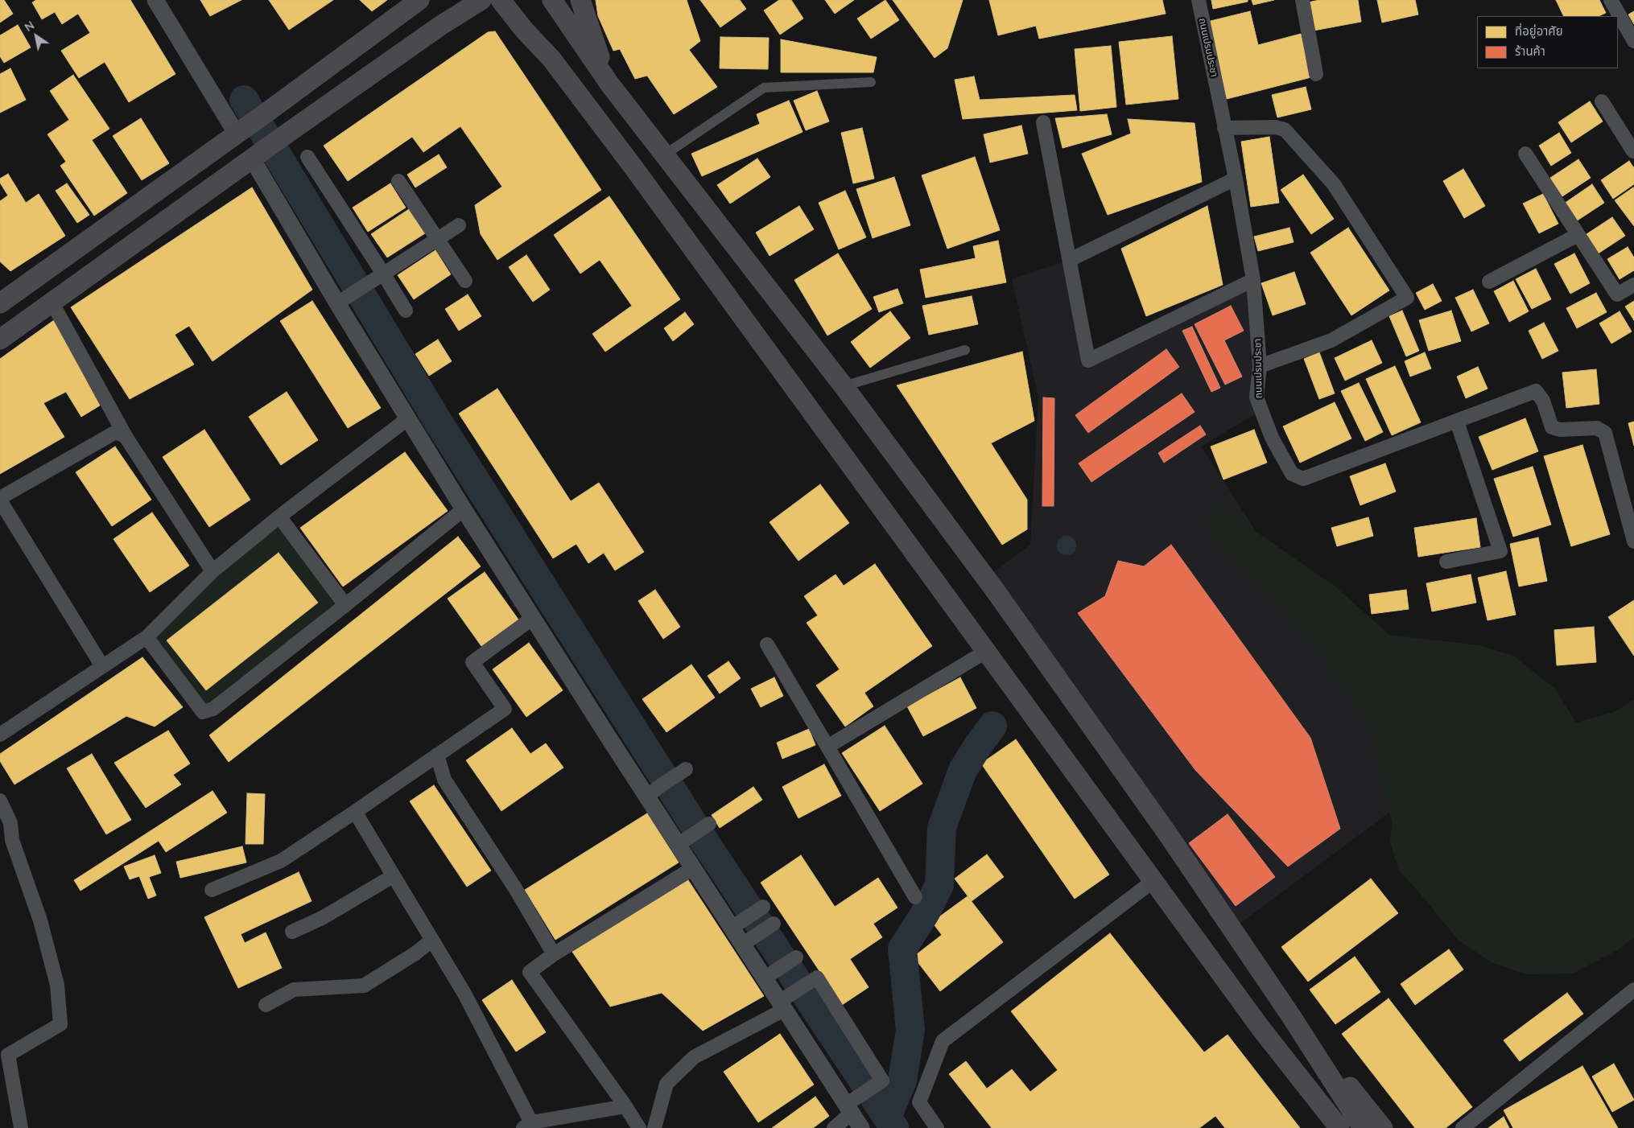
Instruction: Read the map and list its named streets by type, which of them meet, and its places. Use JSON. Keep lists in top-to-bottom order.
{
  "streets": {
    "street": ["ถนนเปรมประชา"]
  },
  "legend": ["ที่อยู่อาศัย", "ร้านค้า"],
  "north": "top left"
}
